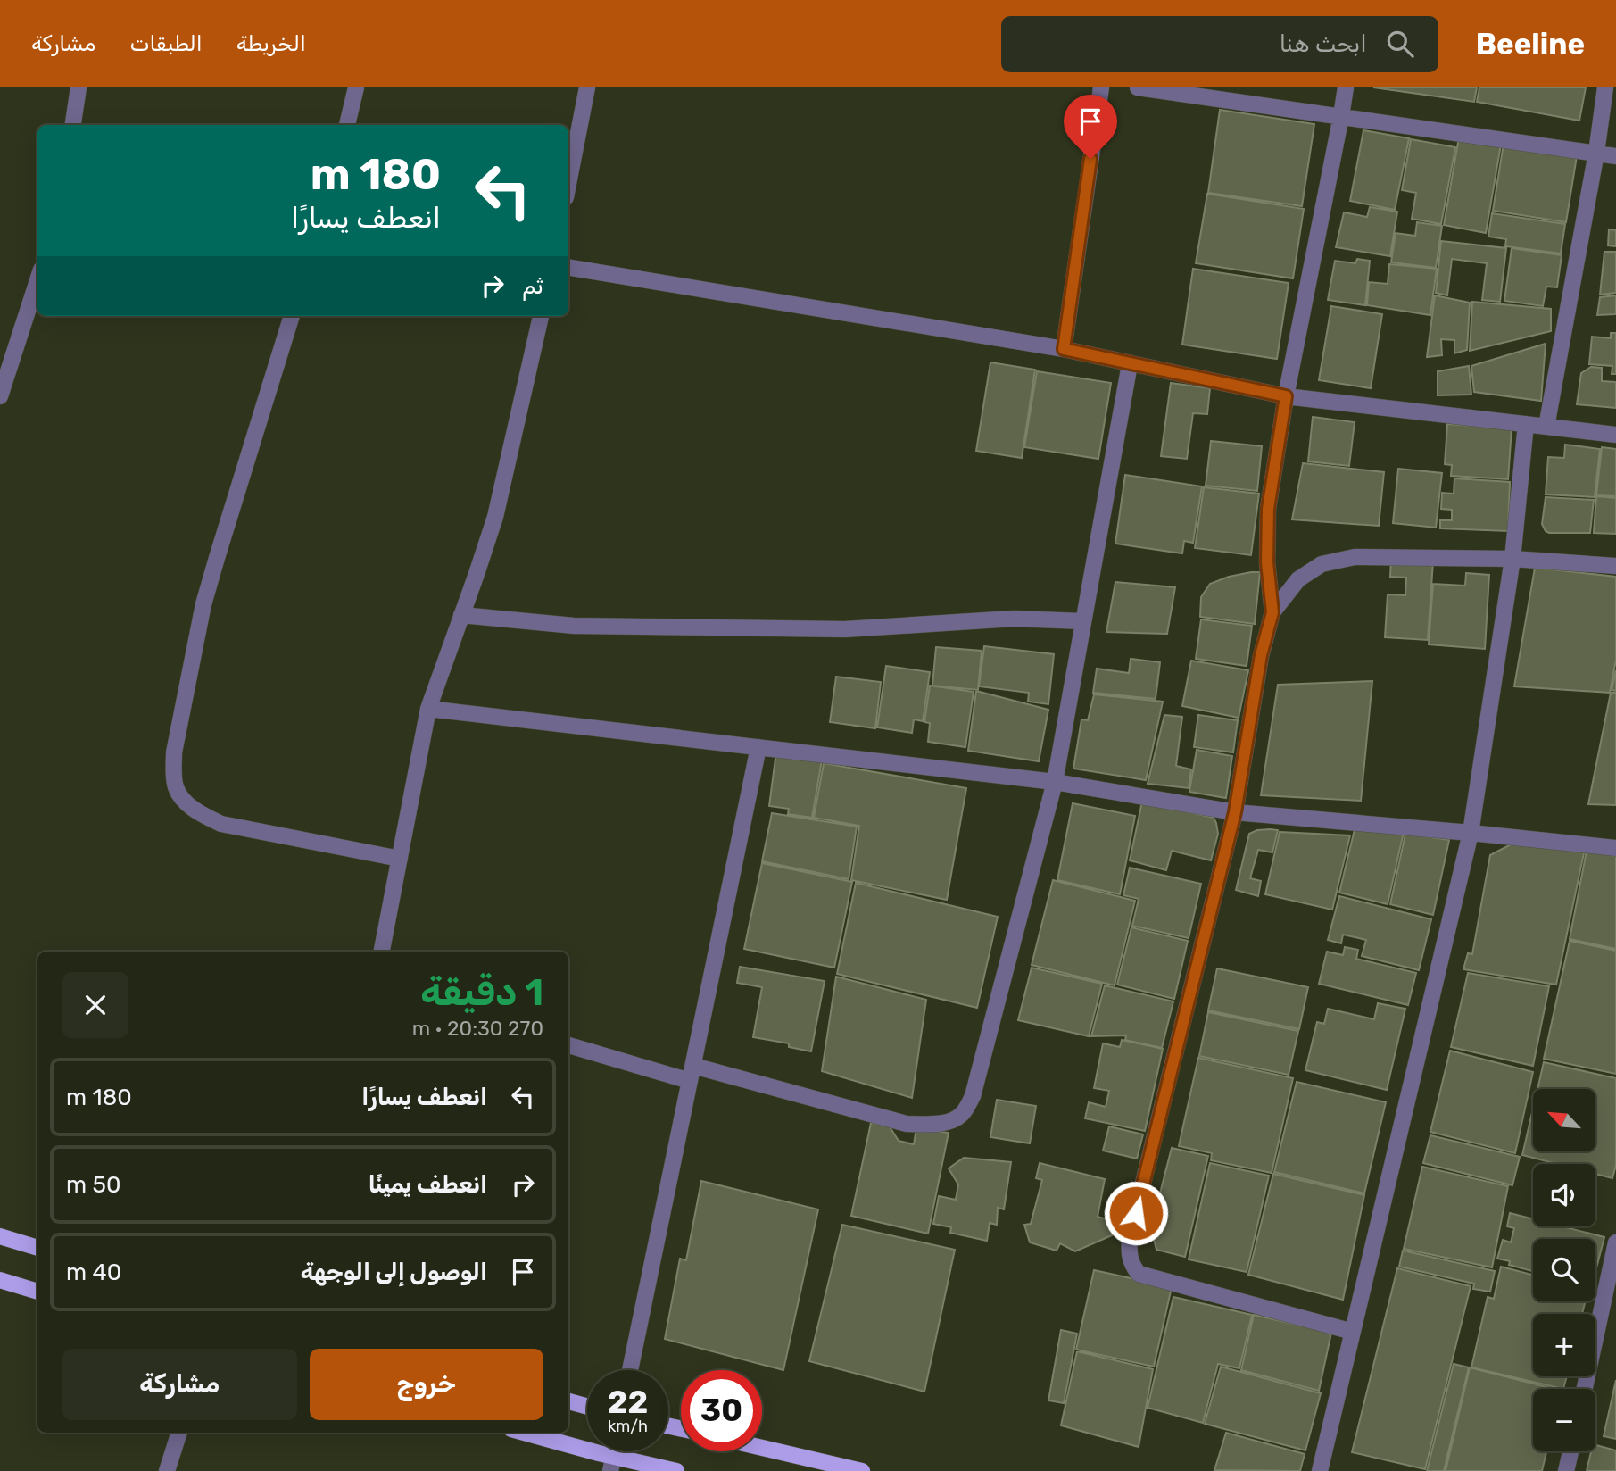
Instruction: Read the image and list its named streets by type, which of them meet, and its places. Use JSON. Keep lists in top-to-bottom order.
{
  "north": "top left",
  "page": {
    "header": "Beeline",
    "search": "ابحث هنا",
    "nav": ["الخريطة", "الطبقات", "مشاركة"],
    "turn": ["180 m", "انعطف يسارًا"],
    "then": "ثم",
    "heading": ["1 دقيقة", "270 m · 20:30"],
    "list": [
      {
        "name": "انعطف يسارًا",
        "value": "180 m"
      },
      {
        "name": "انعطف يمينًا",
        "value": "50 m"
      },
      {
        "name": "الوصول إلى الوجهة",
        "value": "40 m"
      }
    ],
    "map_buttons": ["+", "−"],
    "buttons": ["خروج", "مشاركة"],
    "speed": "22 km/h",
    "limit": "30"
  }
}
